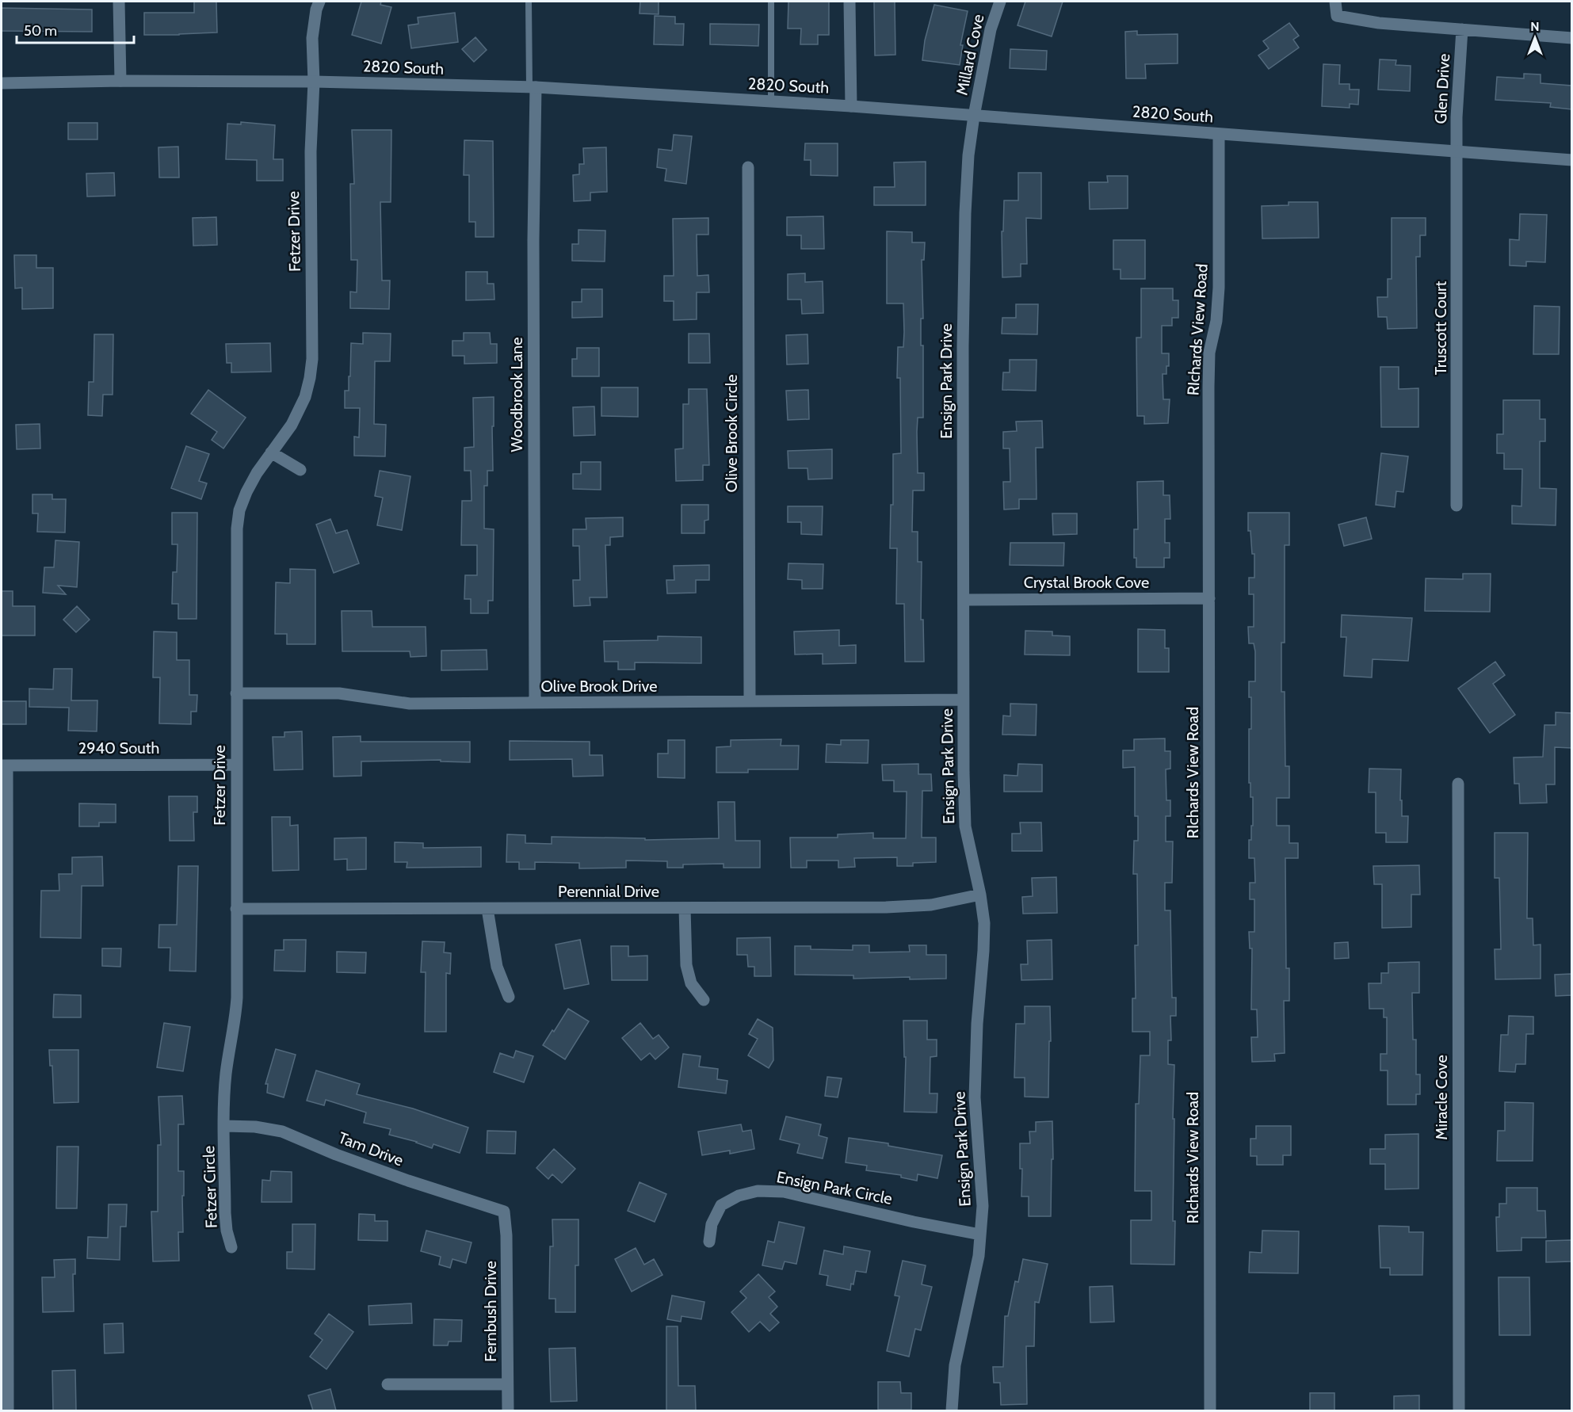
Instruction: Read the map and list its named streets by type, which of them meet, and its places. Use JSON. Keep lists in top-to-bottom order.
{
  "streets": {
    "street": [
      "Millard Cove",
      "2820 South",
      "Glen Drive",
      "Fetzer Drive",
      "Truscott Court",
      "RIchards View Road",
      "Ensign Park Drive",
      "Woodbrook Lane",
      "Olive Brook Circle",
      "Crystal Brook Cove",
      "Olive Brook Drive",
      "2940 South",
      "Perennial Drive",
      "Miracle Cove",
      "Tam Drive",
      "Fetzer Circle",
      "Ensign Park Circle",
      "Fernbush Drive"
    ]
  },
  "crossings": [
    ["Millard Cove", "2820 South"],
    ["Millard Cove", "Ensign Park Drive"],
    ["2820 South", "Glen Drive"],
    ["2820 South", "Fetzer Drive"],
    ["2820 South", "Truscott Court"],
    ["2820 South", "RIchards View Road"],
    ["2820 South", "Ensign Park Drive"],
    ["2820 South", "Woodbrook Lane"],
    ["Glen Drive", "Truscott Court"],
    ["Fetzer Drive", "Olive Brook Drive"],
    ["Fetzer Drive", "2940 South"],
    ["Fetzer Drive", "Perennial Drive"],
    ["Fetzer Drive", "Tam Drive"],
    ["Fetzer Drive", "Fetzer Circle"],
    ["RIchards View Road", "Crystal Brook Cove"],
    ["Ensign Park Drive", "Crystal Brook Cove"],
    ["Ensign Park Drive", "Olive Brook Drive"],
    ["Ensign Park Drive", "Perennial Drive"],
    ["Ensign Park Drive", "Ensign Park Circle"],
    ["Woodbrook Lane", "Olive Brook Drive"],
    ["Olive Brook Circle", "Olive Brook Drive"],
    ["Tam Drive", "Fetzer Circle"],
    ["Tam Drive", "Fernbush Drive"]
  ],
  "scale_bar": "50 m",
  "north": "top"
}
